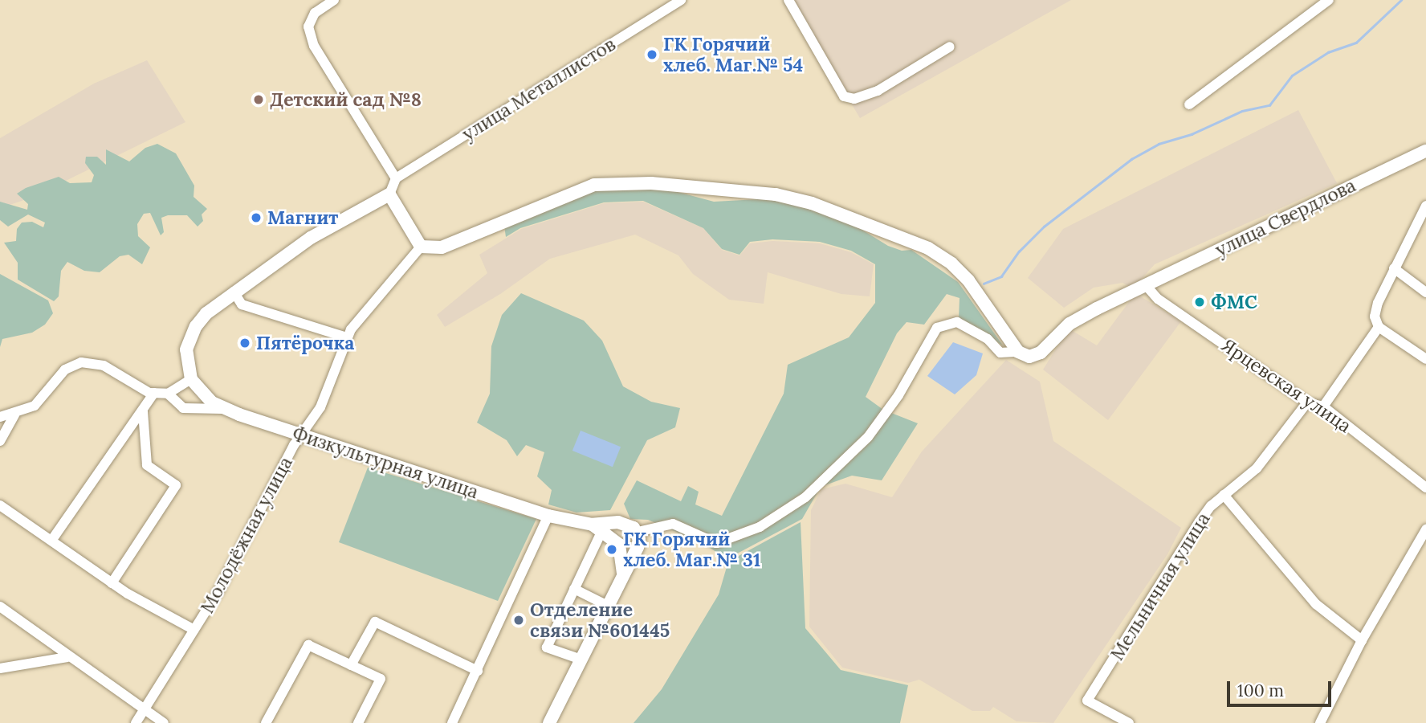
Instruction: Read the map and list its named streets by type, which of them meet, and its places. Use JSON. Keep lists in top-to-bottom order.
{
  "streets": {
    "main road": ["улица Свердлова", "Физкультурная улица"],
    "street": [
      "улица Металлистов",
      "Ярцевская улица",
      "Молодёжная улица",
      "Мельничная улица"
    ]
  },
  "crossings": [
    ["улица Свердлова", "Ярцевская улица"],
    ["Ярцевская улица", "Мельничная улица"],
    ["Физкультурная улица", "Молодёжная улица"]
  ],
  "places": [
    "ГК Горячий хлеб. Маг.№ 54",
    "Детский сад №8",
    "Магнит",
    "ФМС",
    "Пятёрочка",
    "ГК Горячий хлеб. Маг.№ 31",
    "Отделение связи №601445"
  ],
  "scale_bar": "100 m"
}
